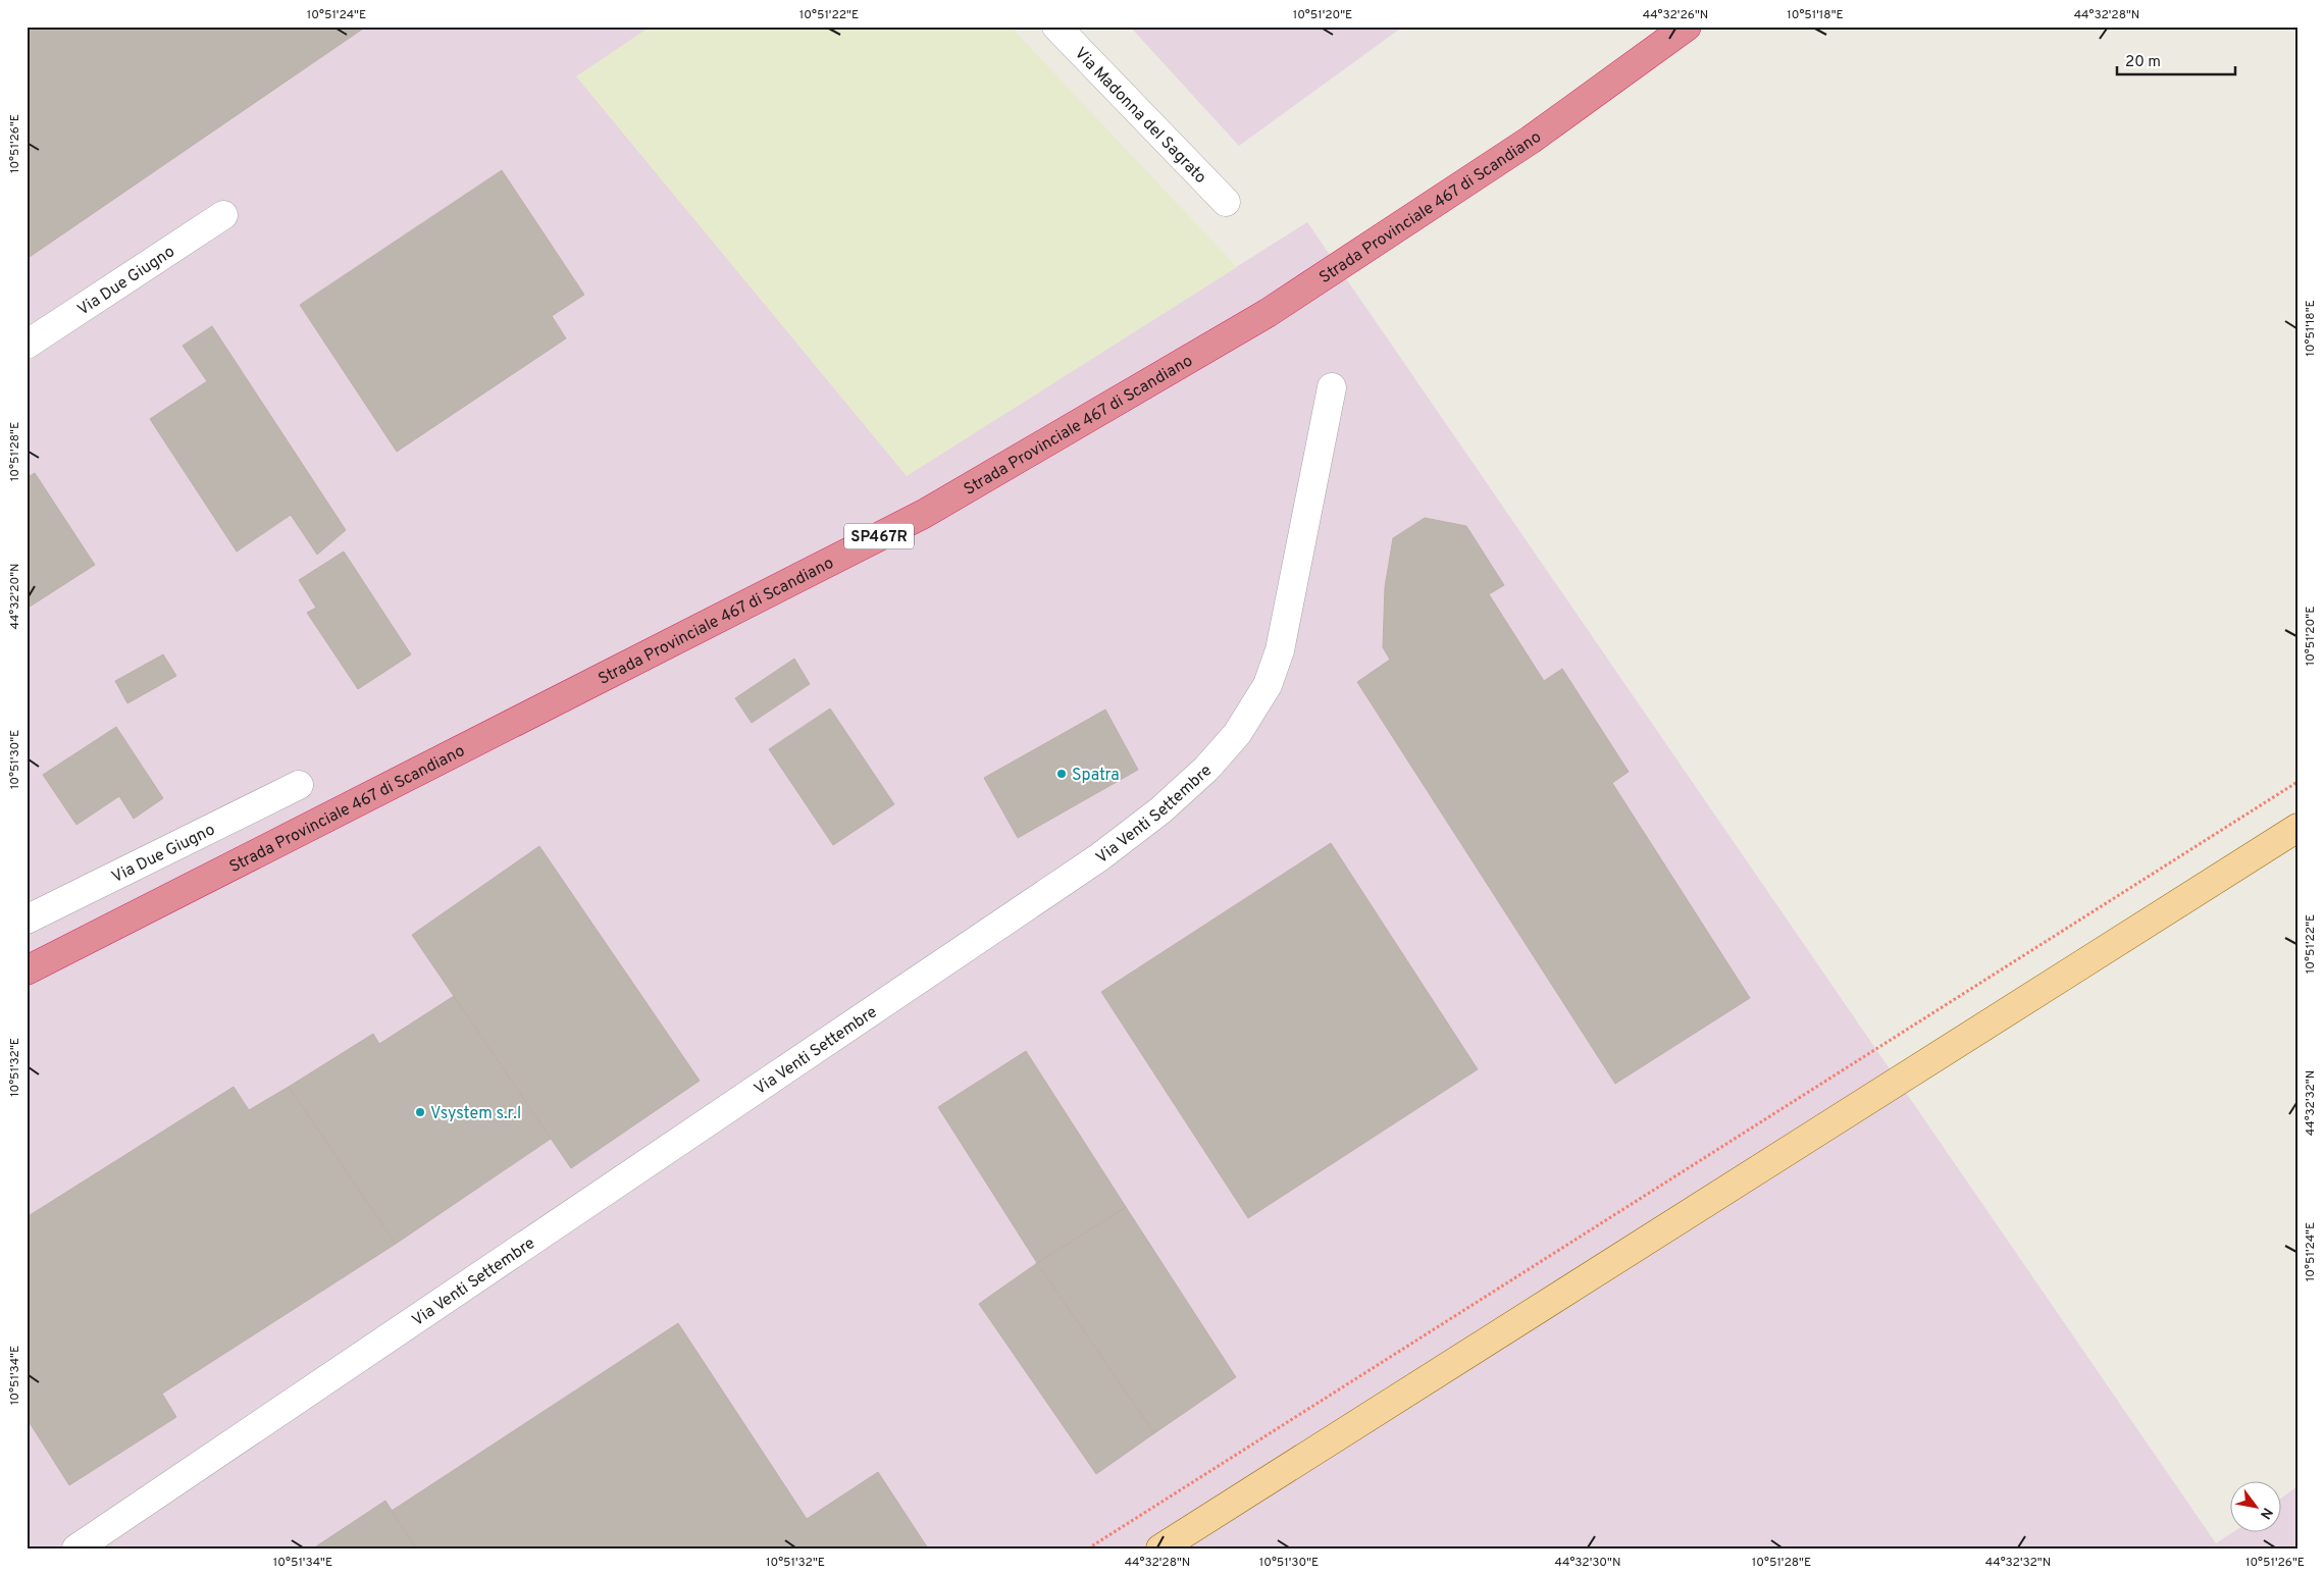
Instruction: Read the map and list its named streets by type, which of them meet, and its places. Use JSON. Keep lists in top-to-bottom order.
{
  "streets": {
    "highway": ["Strada Provinciale 467 di Scandiano", "SP467R"],
    "street": ["Via Madonna del Sagrato", "Via Due Giugno", "Via Venti Settembre"]
  },
  "places": ["Spatra", "Vsystem s.r.l"],
  "scale_bar": "20 m",
  "north": "bottom right",
  "coordinates": [
    "10°51'24\"E",
    "10°51'22\"E",
    "10°51'20\"E",
    "44°32'26\"N",
    "10°51'18\"E",
    "44°32'28\"N",
    "10°51'26\"E",
    "10°51'28\"E",
    "44°32'20\"N",
    "10°51'30\"E",
    "10°51'32\"E",
    "44°32'32\"N",
    "10°51'34\"E",
    "44°32'30\"N"
  ]
}
